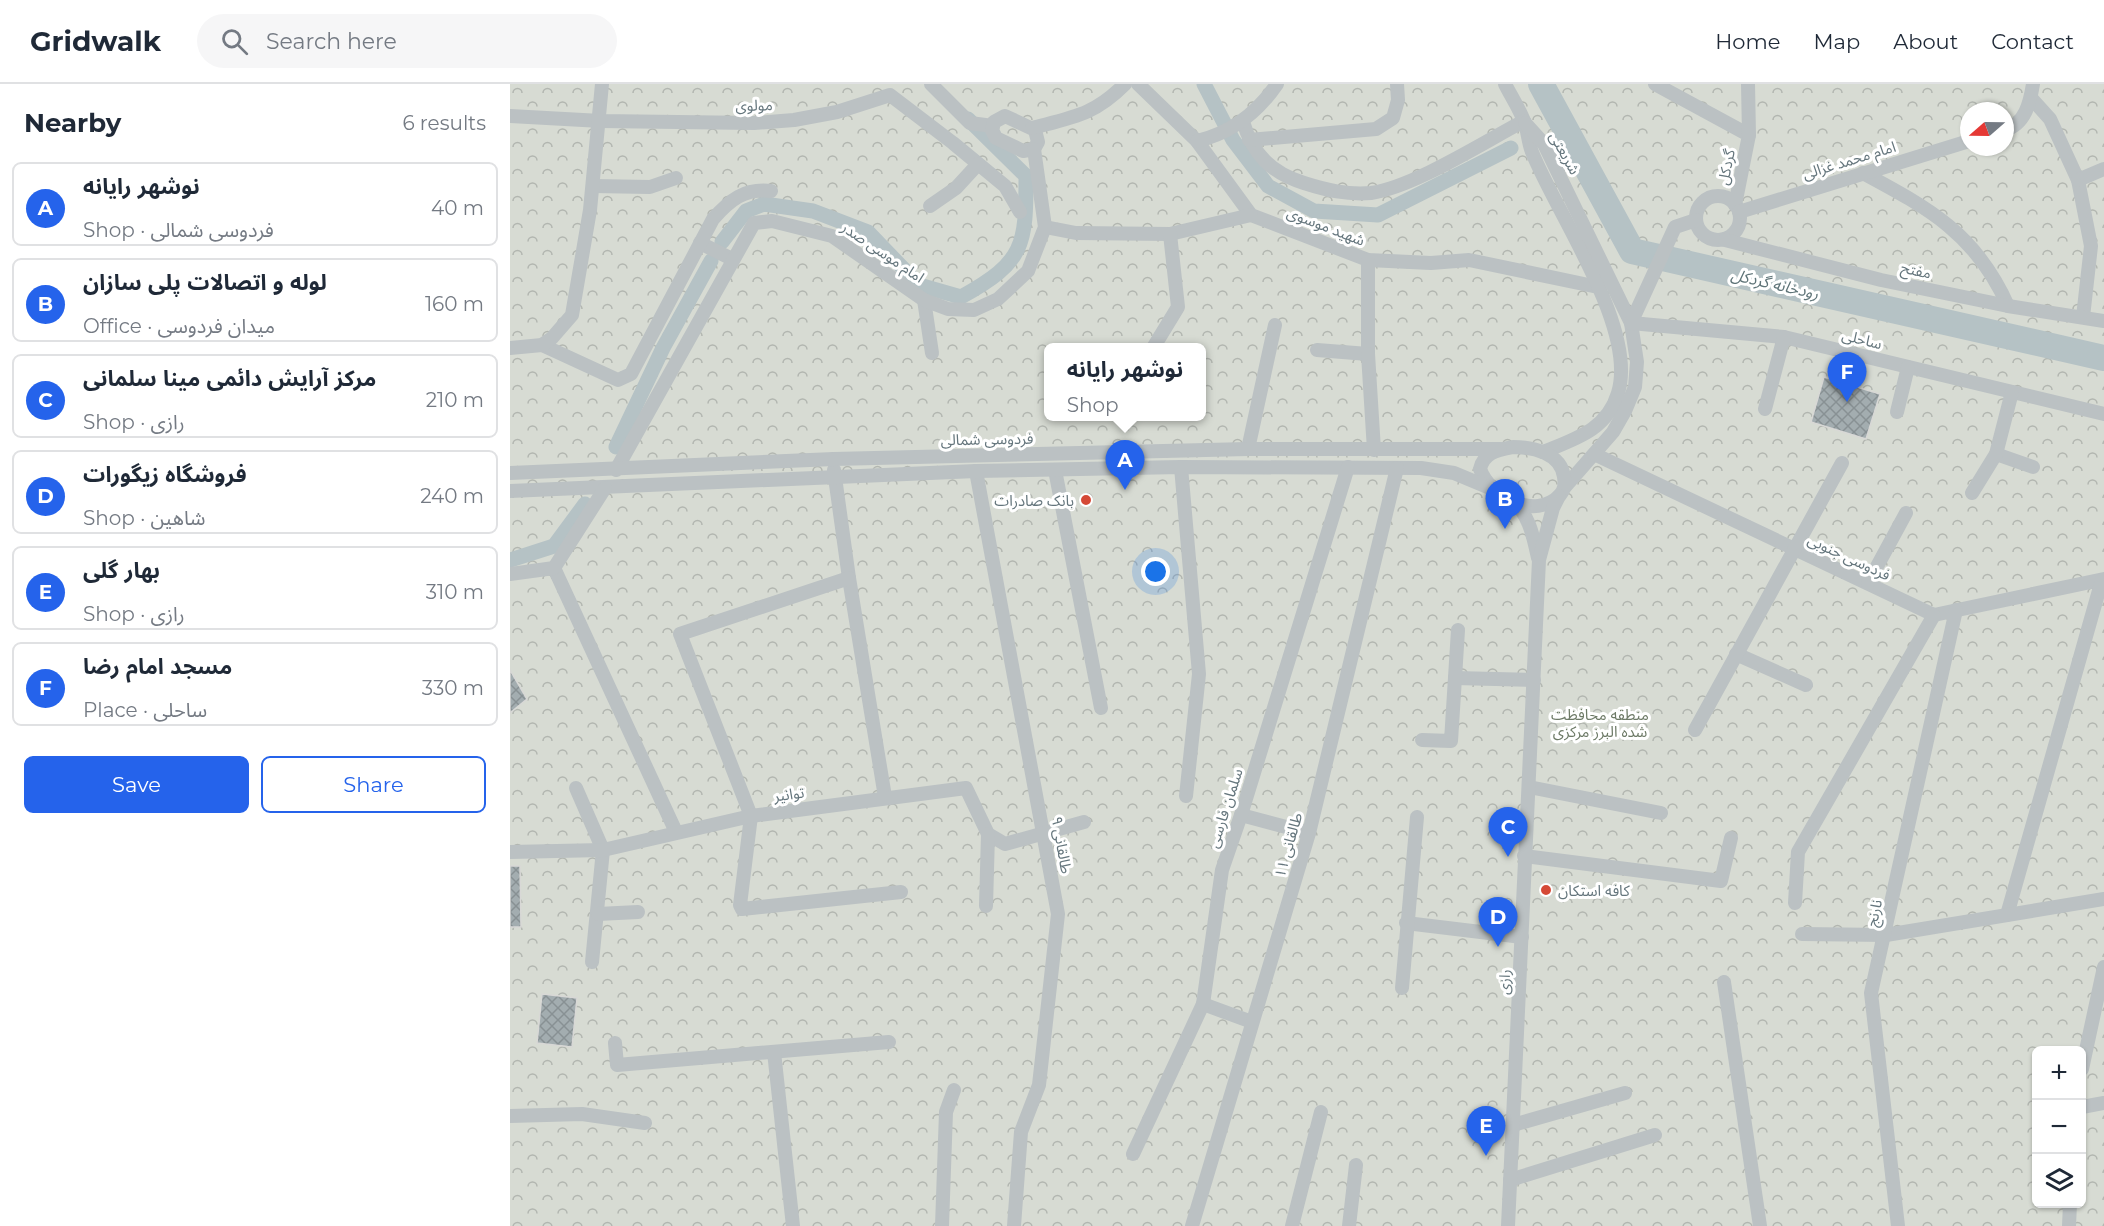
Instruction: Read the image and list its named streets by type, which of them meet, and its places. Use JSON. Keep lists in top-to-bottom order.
{
  "streets": {
    "street": [
      "مولوی",
      "شریعتی",
      "امام محمد غزالی",
      "گردکل",
      "شهید موسوی",
      "امام موسی صدر",
      "مفتح",
      "ساحلی",
      "فردوسی شمالی",
      "فردوسی جنوبی",
      "توانیر",
      "سلمان فارسی",
      "طالقانی ۹",
      "طالقانی ۱۱",
      "نارنج",
      "رازی"
    ]
  },
  "crossings": [
    ["شریعتی", "شهید موسوی"],
    ["شریعتی", "ساحلی"],
    ["شریعتی", "فردوسی شمالی"],
    ["شریعتی", "فردوسی جنوبی"],
    ["امام محمد غزالی", "گردکل"],
    ["امام محمد غزالی", "مفتح"],
    ["گردکل", "مفتح"],
    ["امام موسی صدر", "فردوسی شمالی"]
  ],
  "water": ["رودخانه گردکل"],
  "parks": ["منطقه محافظت شده البرز مرکزی"],
  "places": ["بانک صادرات", "کافه استکان"],
  "north": "left",
  "page": {
    "header": "Gridwalk",
    "search": "Search here",
    "nav": [
      "Home",
      "Map",
      "About",
      "Contact"
    ],
    "heading": ["Nearby", "6 results"],
    "list": [
      {
        "mark": "A",
        "name": "نوشهر رایانه",
        "note": "Shop · فردوسی شمالی",
        "value": "40 m"
      },
      {
        "mark": "B",
        "name": "لوله و اتصالات پلی سازان",
        "note": "Office · میدان فردوسی",
        "value": "160 m"
      },
      {
        "mark": "C",
        "name": "مرکز آرایش دائمی مینا سلمانی",
        "note": "Shop · رازی",
        "value": "210 m"
      },
      {
        "mark": "D",
        "name": "فروشگاه زیگورات",
        "note": "Shop · شاهین",
        "value": "240 m"
      },
      {
        "mark": "E",
        "name": "بهار گلی",
        "note": "Shop · رازی",
        "value": "310 m"
      },
      {
        "mark": "F",
        "name": "مسجد امام رضا",
        "note": "Place · ساحلی",
        "value": "330 m"
      }
    ],
    "popup": ["نوشهر رایانه", "Shop"],
    "pins": [
      "F",
      "A",
      "B",
      "C",
      "D",
      "E"
    ],
    "buttons": ["Save", "Share"],
    "map_buttons": ["+", "−"]
  }
}
